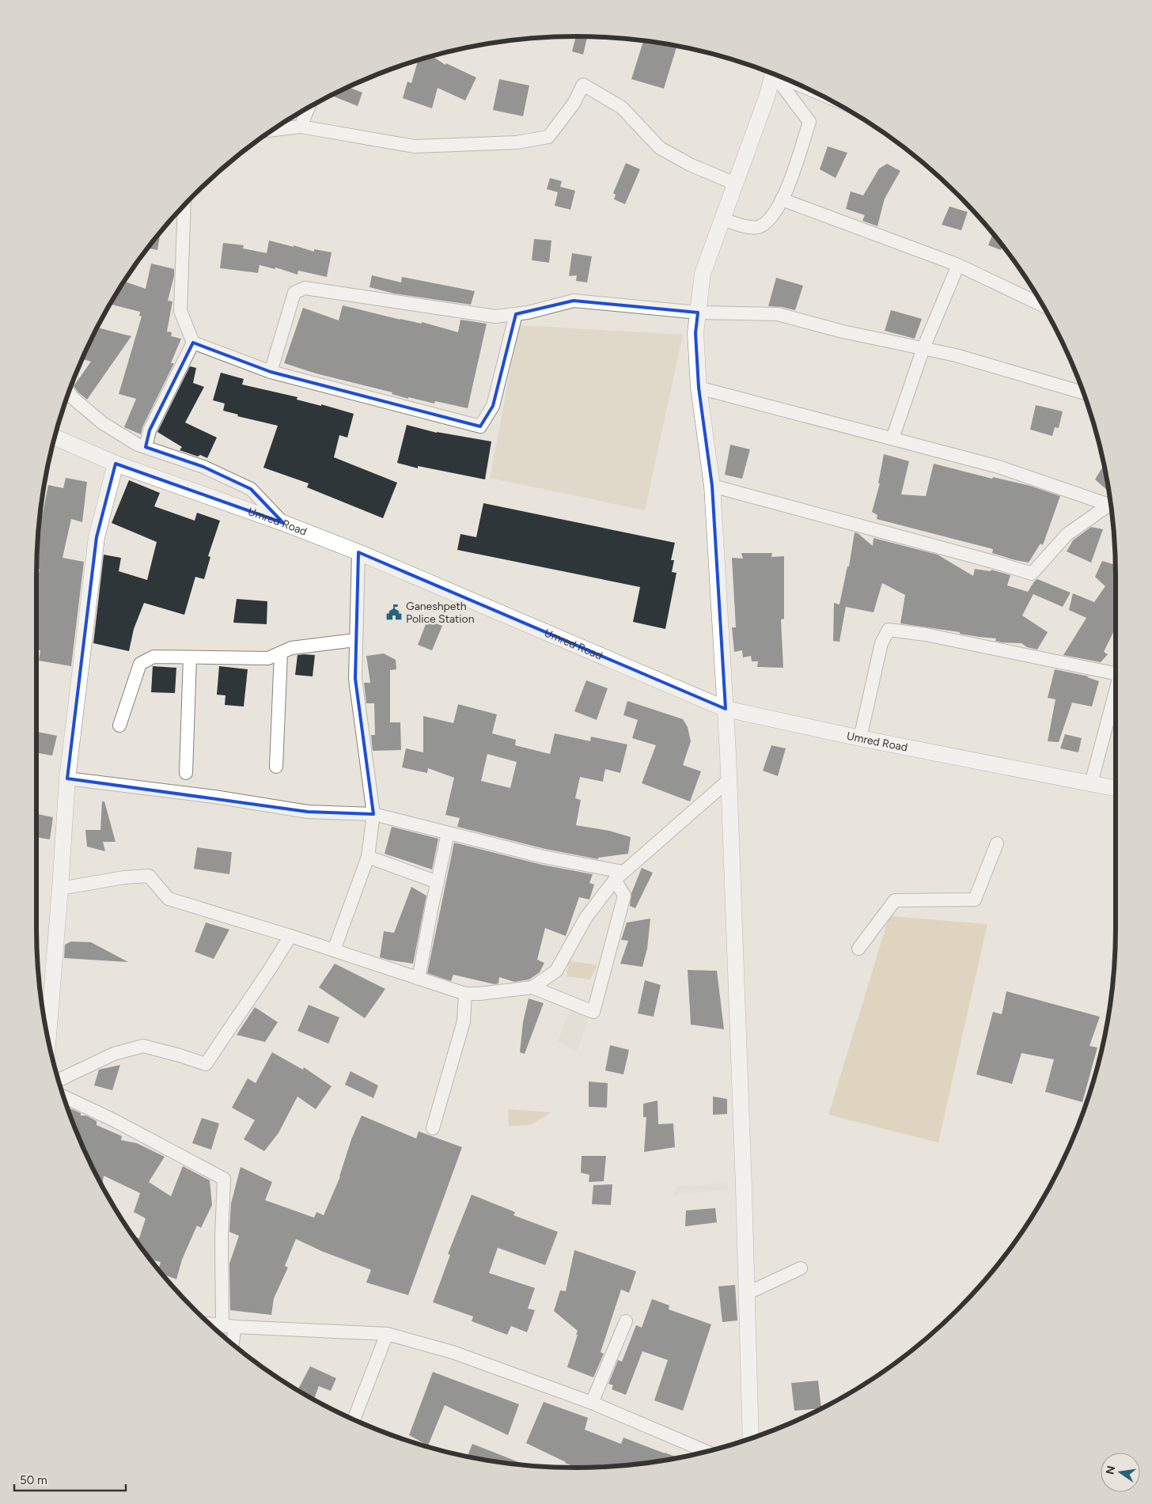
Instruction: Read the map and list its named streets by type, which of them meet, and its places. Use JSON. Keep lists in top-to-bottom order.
{
  "streets": {
    "street": ["Umred Road"]
  },
  "places": {
    "public building": ["Ganeshpeth Police Station"]
  },
  "scale_bar": "50 m",
  "north": "left"
}
